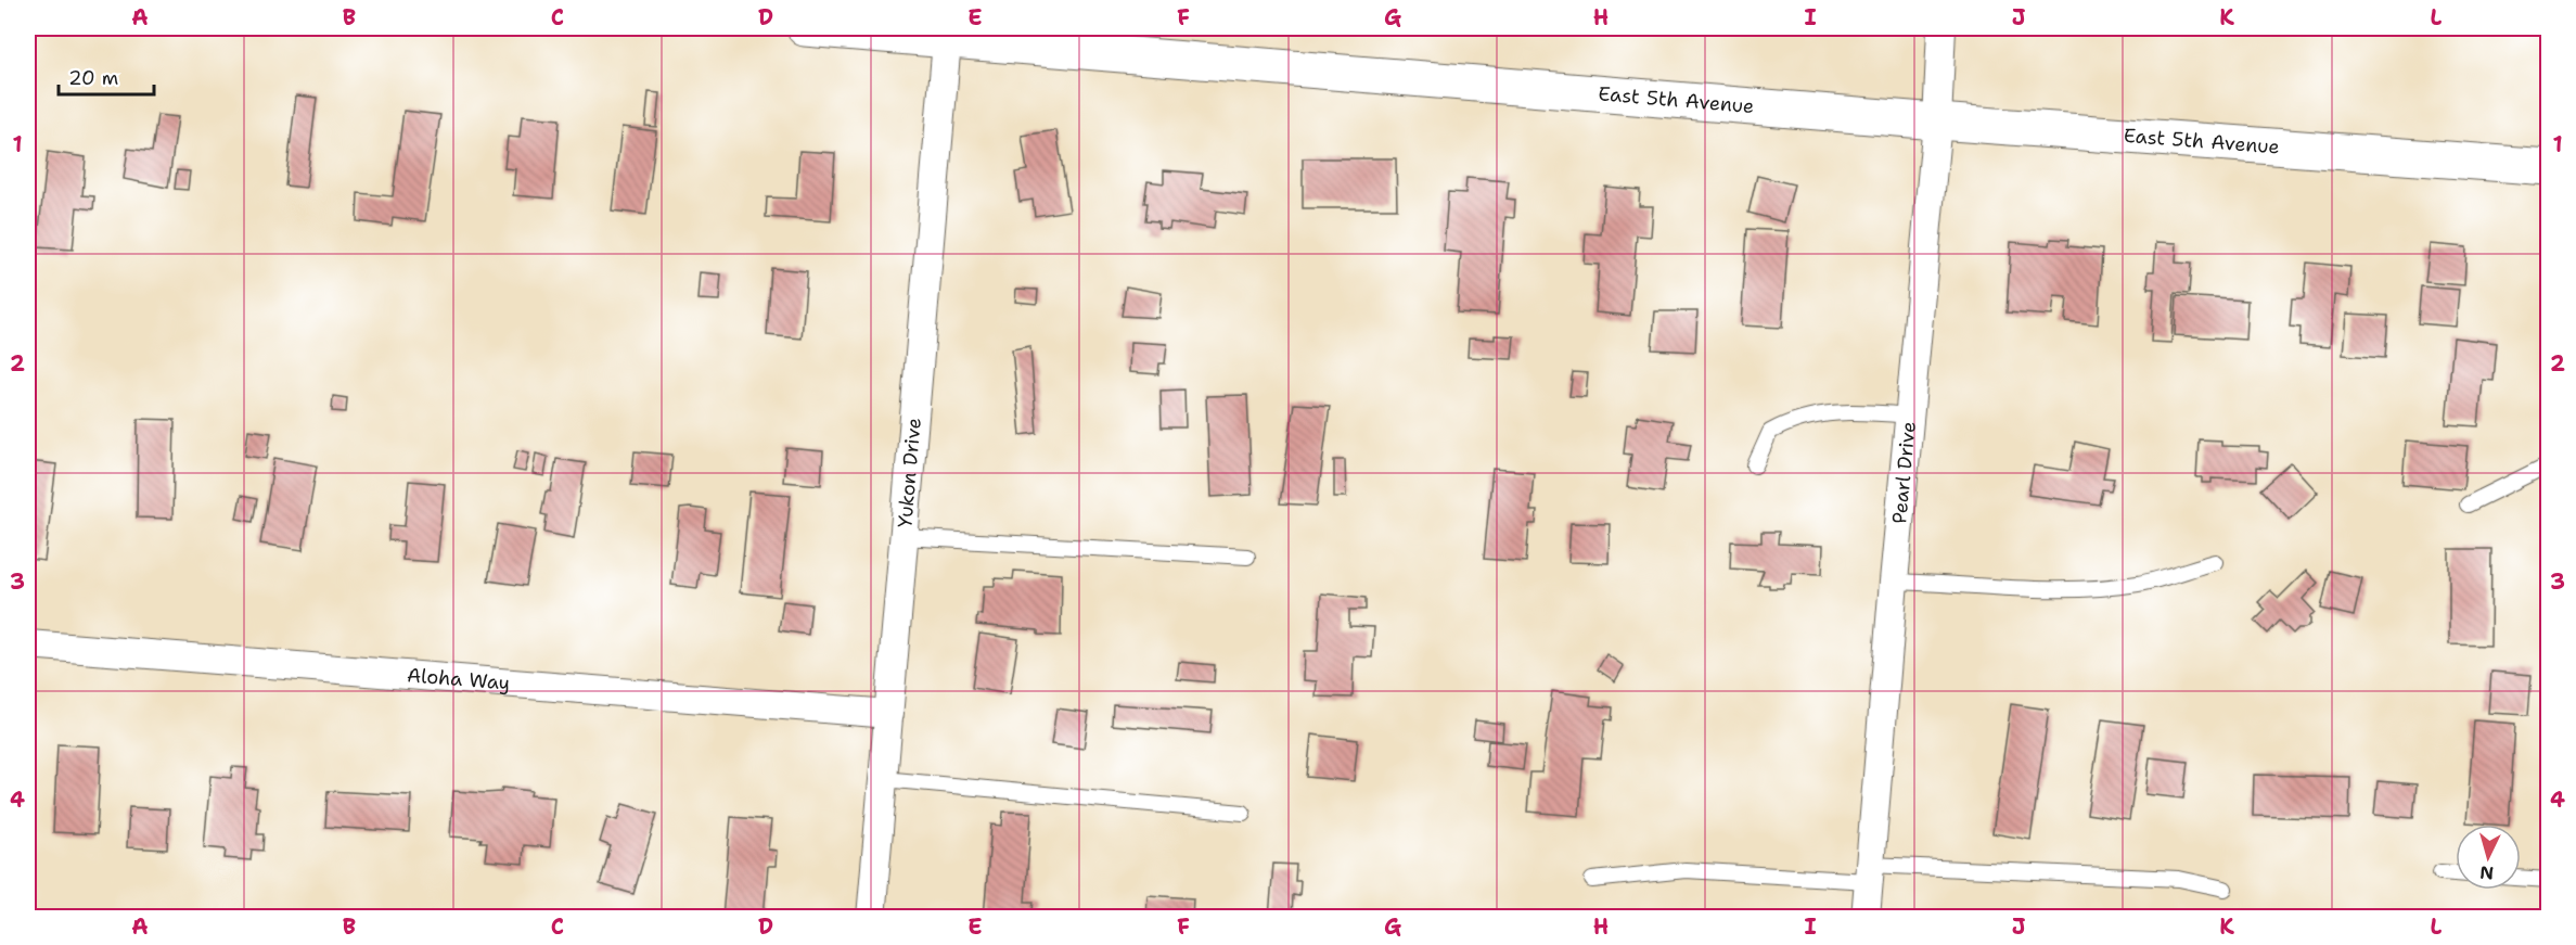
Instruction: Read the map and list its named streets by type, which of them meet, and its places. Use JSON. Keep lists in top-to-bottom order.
{
  "streets": {
    "street": [
      "East 5th Avenue",
      "Yukon Drive",
      "Pearl Drive",
      "Aloha Way"
    ]
  },
  "crossings": [
    ["East 5th Avenue", "Yukon Drive"],
    ["East 5th Avenue", "Pearl Drive"],
    ["Yukon Drive", "Aloha Way"]
  ],
  "scale_bar": "20 m",
  "north": "bottom",
  "grid": {
    "columns": [
      "A",
      "B",
      "C",
      "D",
      "E",
      "F",
      "G",
      "H",
      "I",
      "J",
      "K",
      "L"
    ],
    "rows": [
      "1",
      "2",
      "3",
      "4"
    ]
  }
}
